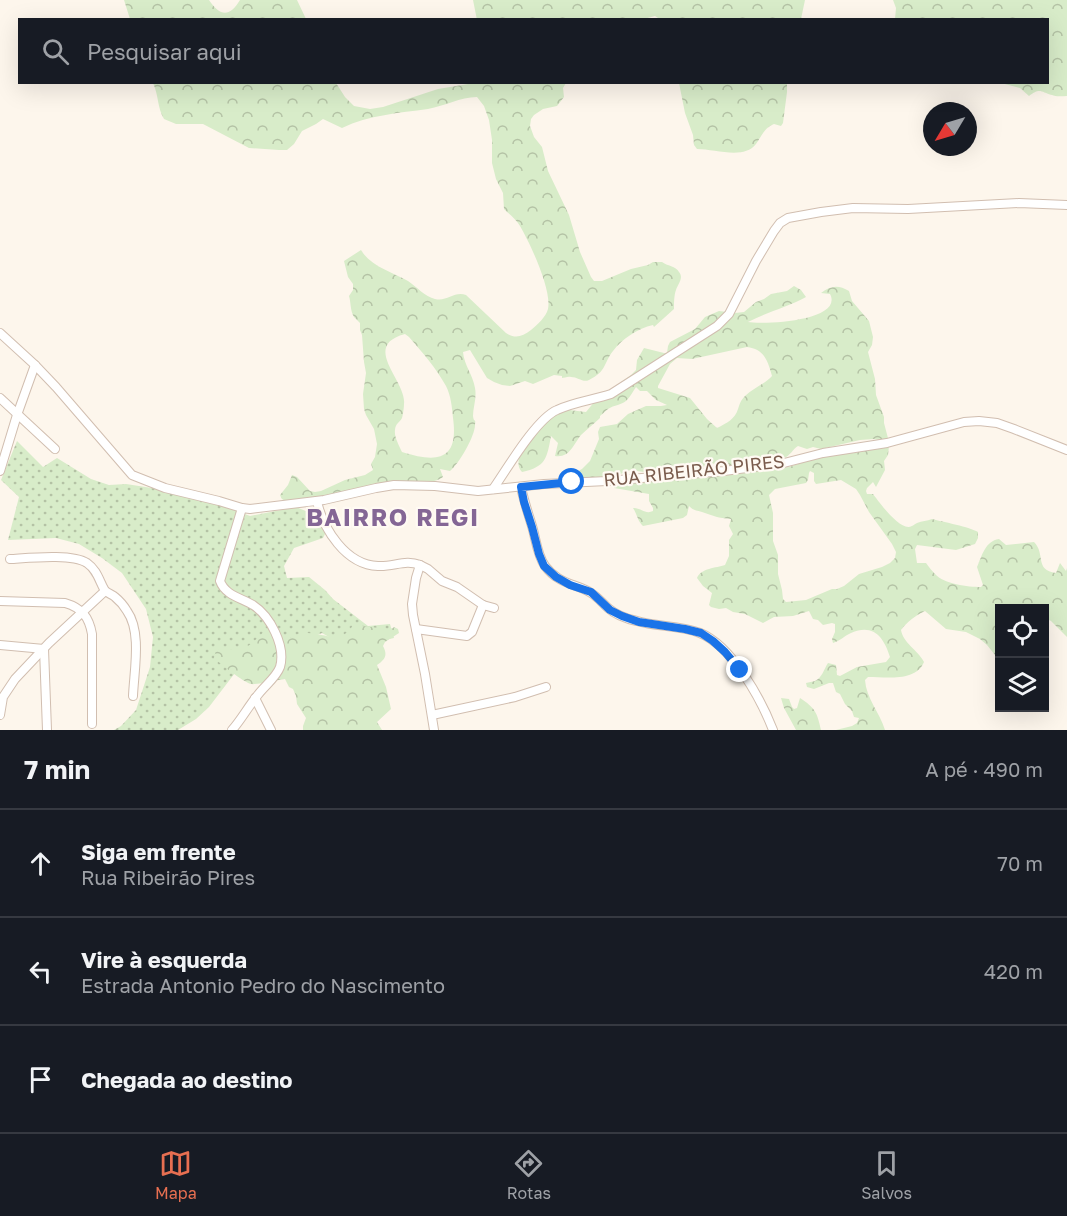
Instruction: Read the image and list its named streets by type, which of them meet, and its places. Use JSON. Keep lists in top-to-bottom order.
{
  "streets": {
    "street": ["RUA RIBEIRÃO PIRES"]
  },
  "districts": ["BAIRRO REGI"],
  "north": "bottom left",
  "page": {
    "search": "Pesquisar aqui",
    "heading": ["7 min", "A pé · 490 m"],
    "list": [
      ["Siga em frente", "Rua Ribeirão Pires", "70 m"],
      ["Vire à esquerda", "Estrada Antonio Pedro do Nascimento", "420 m"],
      "Chegada ao destino"
    ],
    "nav": ["Mapa", "Rotas", "Salvos"]
  }
}
